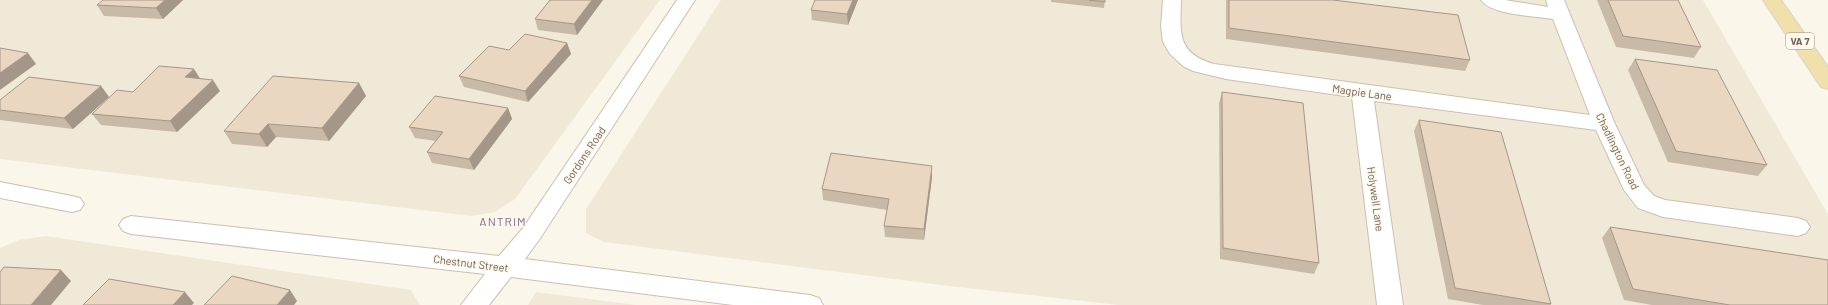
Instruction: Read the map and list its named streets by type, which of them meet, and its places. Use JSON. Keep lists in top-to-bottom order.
{
  "streets": {
    "main road": ["VA 7"],
    "street": [
      "Magpie Lane",
      "Chadlington Road",
      "Gordons Road",
      "Holywell Lane",
      "Chestnut Street"
    ]
  },
  "crossings": [
    ["Magpie Lane", "Chadlington Road"],
    ["Magpie Lane", "Holywell Lane"],
    ["Gordons Road", "Chestnut Street"]
  ],
  "districts": ["ANTRIM"]
}
